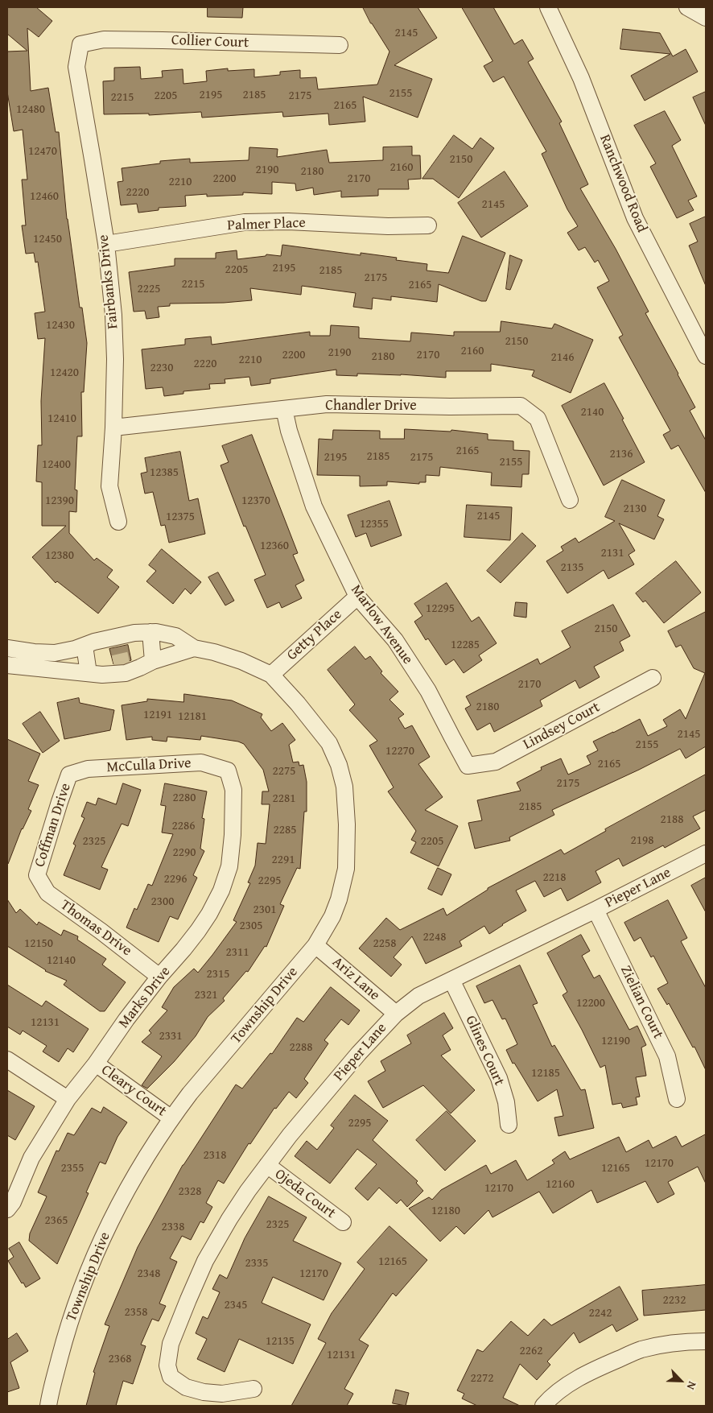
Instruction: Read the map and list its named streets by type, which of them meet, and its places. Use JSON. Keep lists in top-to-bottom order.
{
  "streets": {
    "street": [
      "Collier Court",
      "Ranchwood Road",
      "Palmer Place",
      "Fairbanks Drive",
      "Chandler Drive",
      "Marlow Avenue",
      "Getty Place",
      "Lindsey Court",
      "McCulla Drive",
      "Coffman Drive",
      "Pieper Lane",
      "Thomas Drive",
      "Ariz Lane",
      "Marks Drive",
      "Zielian Court",
      "Township Drive",
      "Glines Court",
      "Cleary Court",
      "Ojeda Court"
    ]
  },
  "crossings": [
    ["Collier Court", "Fairbanks Drive"],
    ["Palmer Place", "Fairbanks Drive"],
    ["Fairbanks Drive", "Chandler Drive"],
    ["Chandler Drive", "Marlow Avenue"],
    ["Marlow Avenue", "Getty Place"],
    ["Marlow Avenue", "Lindsey Court"],
    ["Getty Place", "Township Drive"],
    ["McCulla Drive", "Coffman Drive"],
    ["McCulla Drive", "Marks Drive"],
    ["Coffman Drive", "Thomas Drive"],
    ["Pieper Lane", "Ariz Lane"],
    ["Pieper Lane", "Zielian Court"],
    ["Pieper Lane", "Glines Court"],
    ["Pieper Lane", "Ojeda Court"],
    ["Thomas Drive", "Marks Drive"],
    ["Ariz Lane", "Township Drive"],
    ["Marks Drive", "Cleary Court"],
    ["Township Drive", "Cleary Court"]
  ],
  "house_numbers": [
    "2145",
    "2155",
    "2195",
    "2185",
    "2205",
    "2175",
    "2215",
    "2165",
    "12480",
    "12470",
    "2150",
    "2160",
    "2190",
    "2180",
    "2200",
    "2170",
    "2210",
    "2220",
    "12460",
    "2145",
    "12450",
    "2195",
    "2205",
    "2185",
    "2175",
    "2215",
    "2165",
    "2225",
    "12430",
    "2150",
    "2160",
    "2190",
    "2200",
    "2170",
    "2180",
    "2146",
    "2210",
    "2220",
    "2230",
    "12420",
    "2140",
    "12410",
    "2165",
    "2136",
    "2185",
    "2195",
    "2175",
    "2155",
    "12400",
    "12385",
    "12390",
    "12370",
    "2130",
    "2145",
    "12375",
    "12355",
    "12360",
    "2131",
    "12380",
    "2135",
    "12295",
    "2150",
    "12285",
    "2170",
    "2180",
    "12191",
    "12181",
    "2145",
    "2155",
    "12270",
    "2165",
    "2275",
    "2175",
    "2280",
    "2281",
    "2185",
    "2188",
    "2286",
    "2285",
    "2198",
    "2325",
    "2205",
    "2290",
    "2291",
    "2218",
    "2296",
    "2295",
    "2300",
    "2301",
    "2305",
    "2248",
    "12150",
    "2258",
    "2311",
    "12140",
    "2315",
    "2321",
    "12200",
    "12131",
    "2331",
    "12190",
    "2288",
    "12185",
    "2295",
    "2318",
    "12170",
    "2355",
    "12165",
    "12160",
    "12170",
    "2328",
    "12180",
    "2365",
    "2325",
    "2338",
    "12165",
    "2335",
    "2348",
    "12170",
    "2232",
    "2345",
    "2358",
    "2242",
    "12135",
    "2262",
    "12131",
    "2368",
    "2272"
  ],
  "north": "bottom right"
}
